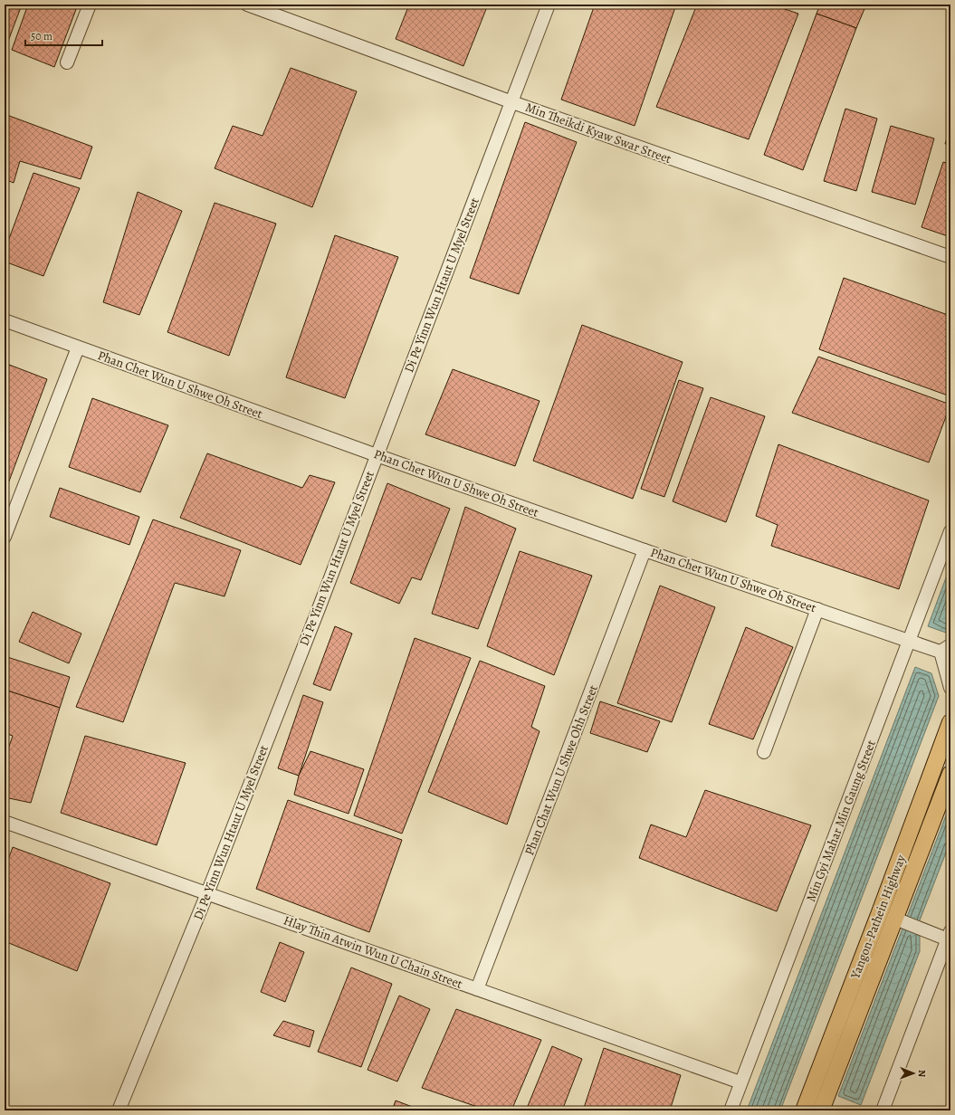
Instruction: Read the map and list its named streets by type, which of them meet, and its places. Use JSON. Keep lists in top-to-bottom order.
{
  "streets": {
    "main road": ["Yangon-Pathein Highway"],
    "street": [
      "Min Theikdi Kyaw Swar Street",
      "Di Pe Yinn Wun Htaut U Myel Street",
      "Phan Chet Wun U Shwe Oh Street",
      "Phan Chat Wun U Shwe Ohh Street",
      "Min Gyi Mahar Min Gaung Street",
      "Hlay Thin Atwin Wun U Chain Street"
    ]
  },
  "crossings": [
    ["Min Theikdi Kyaw Swar Street", "Di Pe Yinn Wun Htaut U Myel Street"],
    ["Di Pe Yinn Wun Htaut U Myel Street", "Phan Chet Wun U Shwe Oh Street"],
    ["Di Pe Yinn Wun Htaut U Myel Street", "Hlay Thin Atwin Wun U Chain Street"],
    ["Phan Chet Wun U Shwe Oh Street", "Phan Chat Wun U Shwe Ohh Street"],
    ["Phan Chet Wun U Shwe Oh Street", "Min Gyi Mahar Min Gaung Street"],
    ["Phan Chat Wun U Shwe Ohh Street", "Hlay Thin Atwin Wun U Chain Street"],
    ["Min Gyi Mahar Min Gaung Street", "Hlay Thin Atwin Wun U Chain Street"]
  ],
  "scale_bar": "50 m",
  "north": "right"
}
